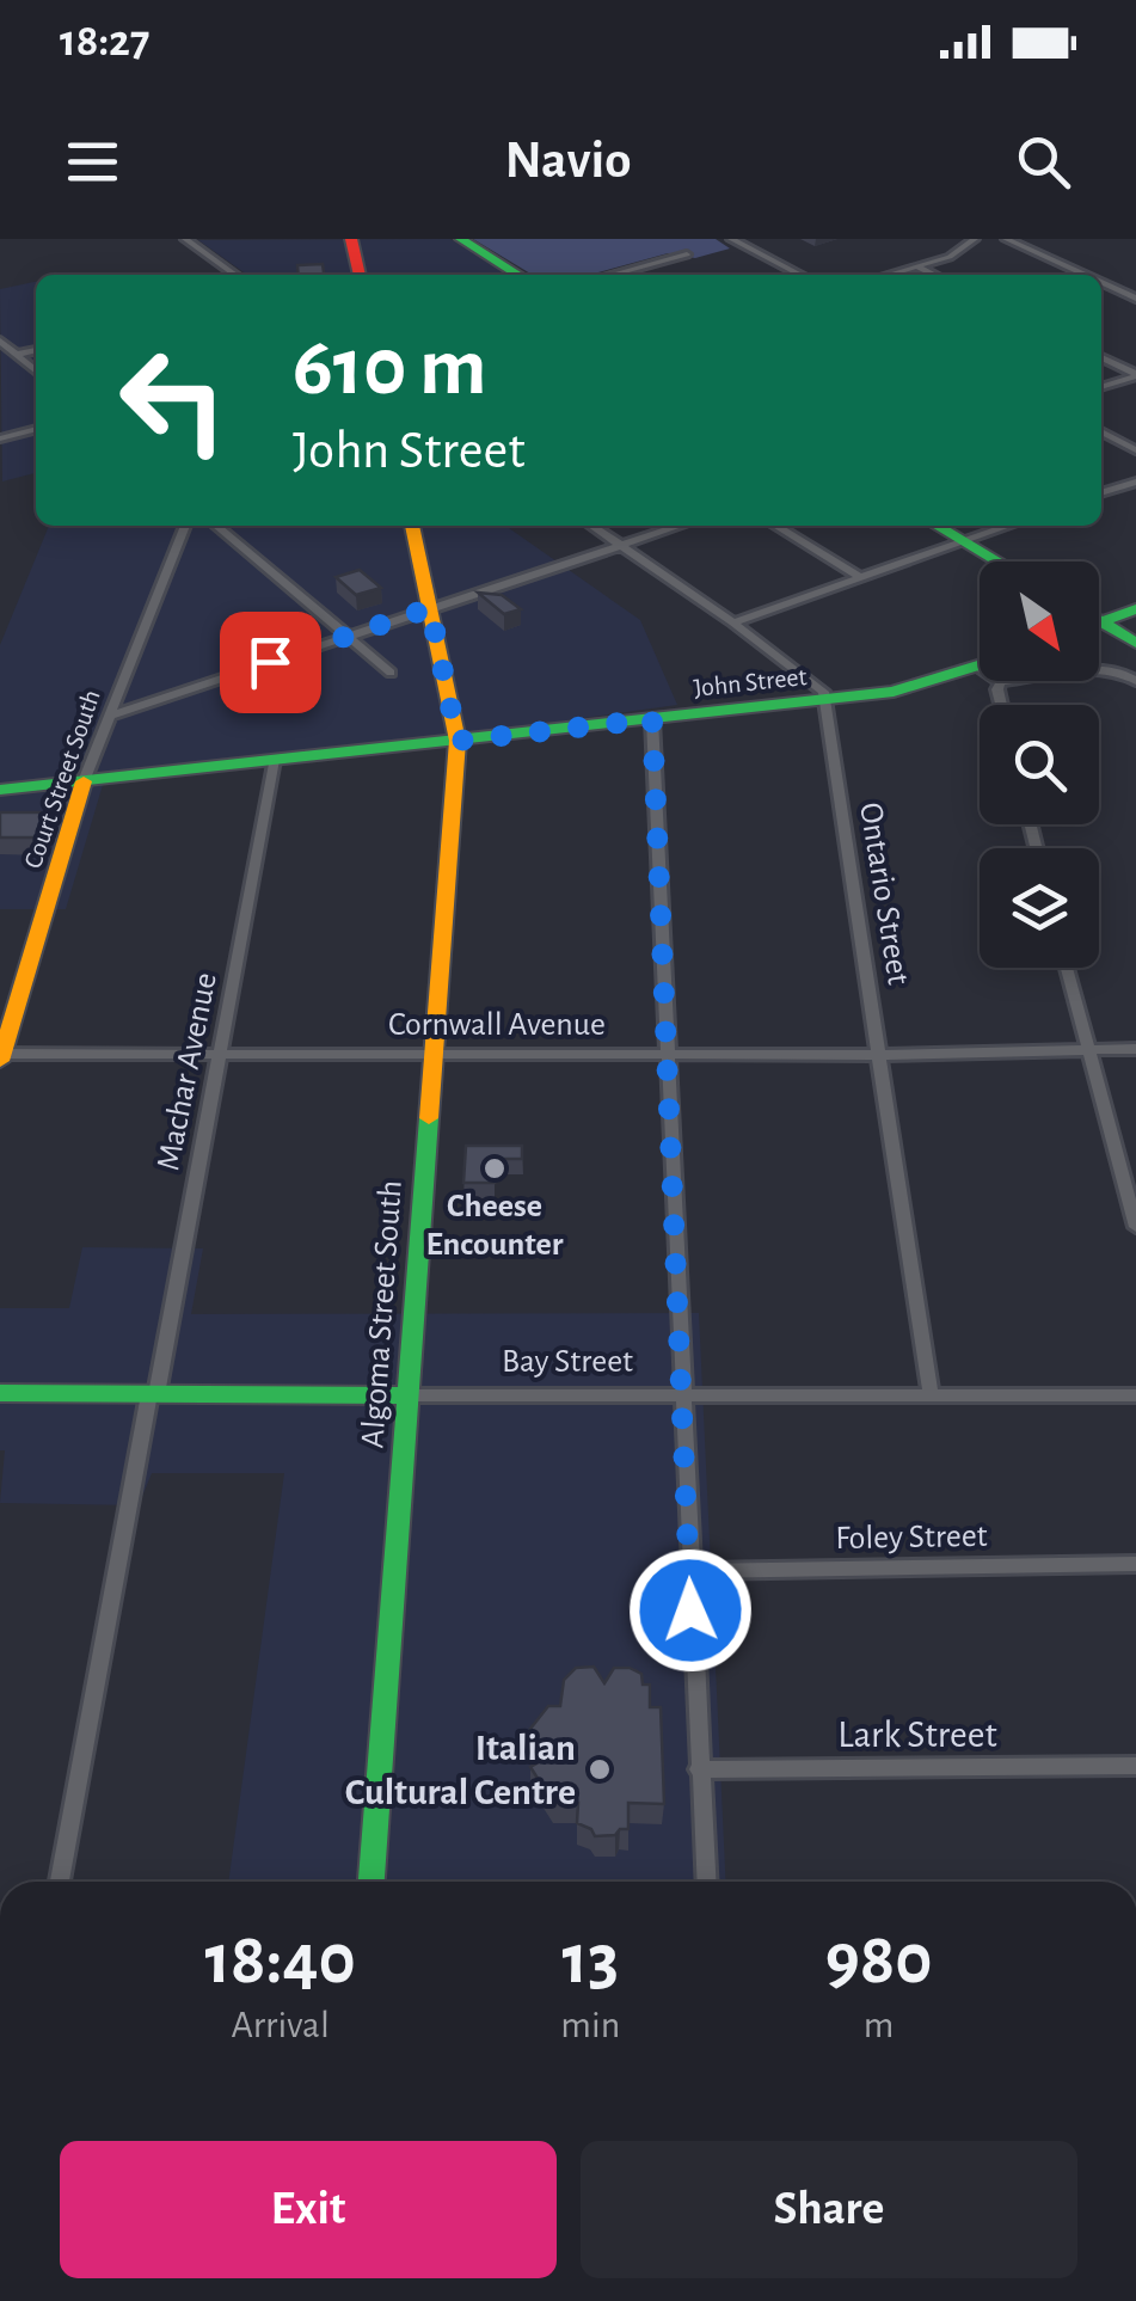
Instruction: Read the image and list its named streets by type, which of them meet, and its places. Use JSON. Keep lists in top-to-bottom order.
{
  "streets": {
    "street": [
      "John Street",
      "Court Street South",
      "Ontario Street",
      "Cornwall Avenue",
      "Machar Avenue",
      "Algoma Street South",
      "Bay Street",
      "Foley Street",
      "Lark Street"
    ]
  },
  "crossings": [
    ["John Street", "Court Street South"],
    ["John Street", "Ontario Street"],
    ["John Street", "Machar Avenue"],
    ["John Street", "Algoma Street South"],
    ["Court Street South", "Cornwall Avenue"],
    ["Ontario Street", "Cornwall Avenue"],
    ["Ontario Street", "Bay Street"],
    ["Cornwall Avenue", "Machar Avenue"],
    ["Cornwall Avenue", "Algoma Street South"],
    ["Machar Avenue", "Bay Street"],
    ["Algoma Street South", "Bay Street"]
  ],
  "places": ["Cheese Encounter", "Italian Cultural Centre"],
  "north": "bottom right",
  "page": {
    "status": "18:27",
    "header": "Navio",
    "turn": ["610 m", "John Street"],
    "eta": [
      "18:40",
      "Arrival",
      "13",
      "min",
      "980",
      "m"
    ],
    "buttons": ["Exit", "Share"]
  }
}
